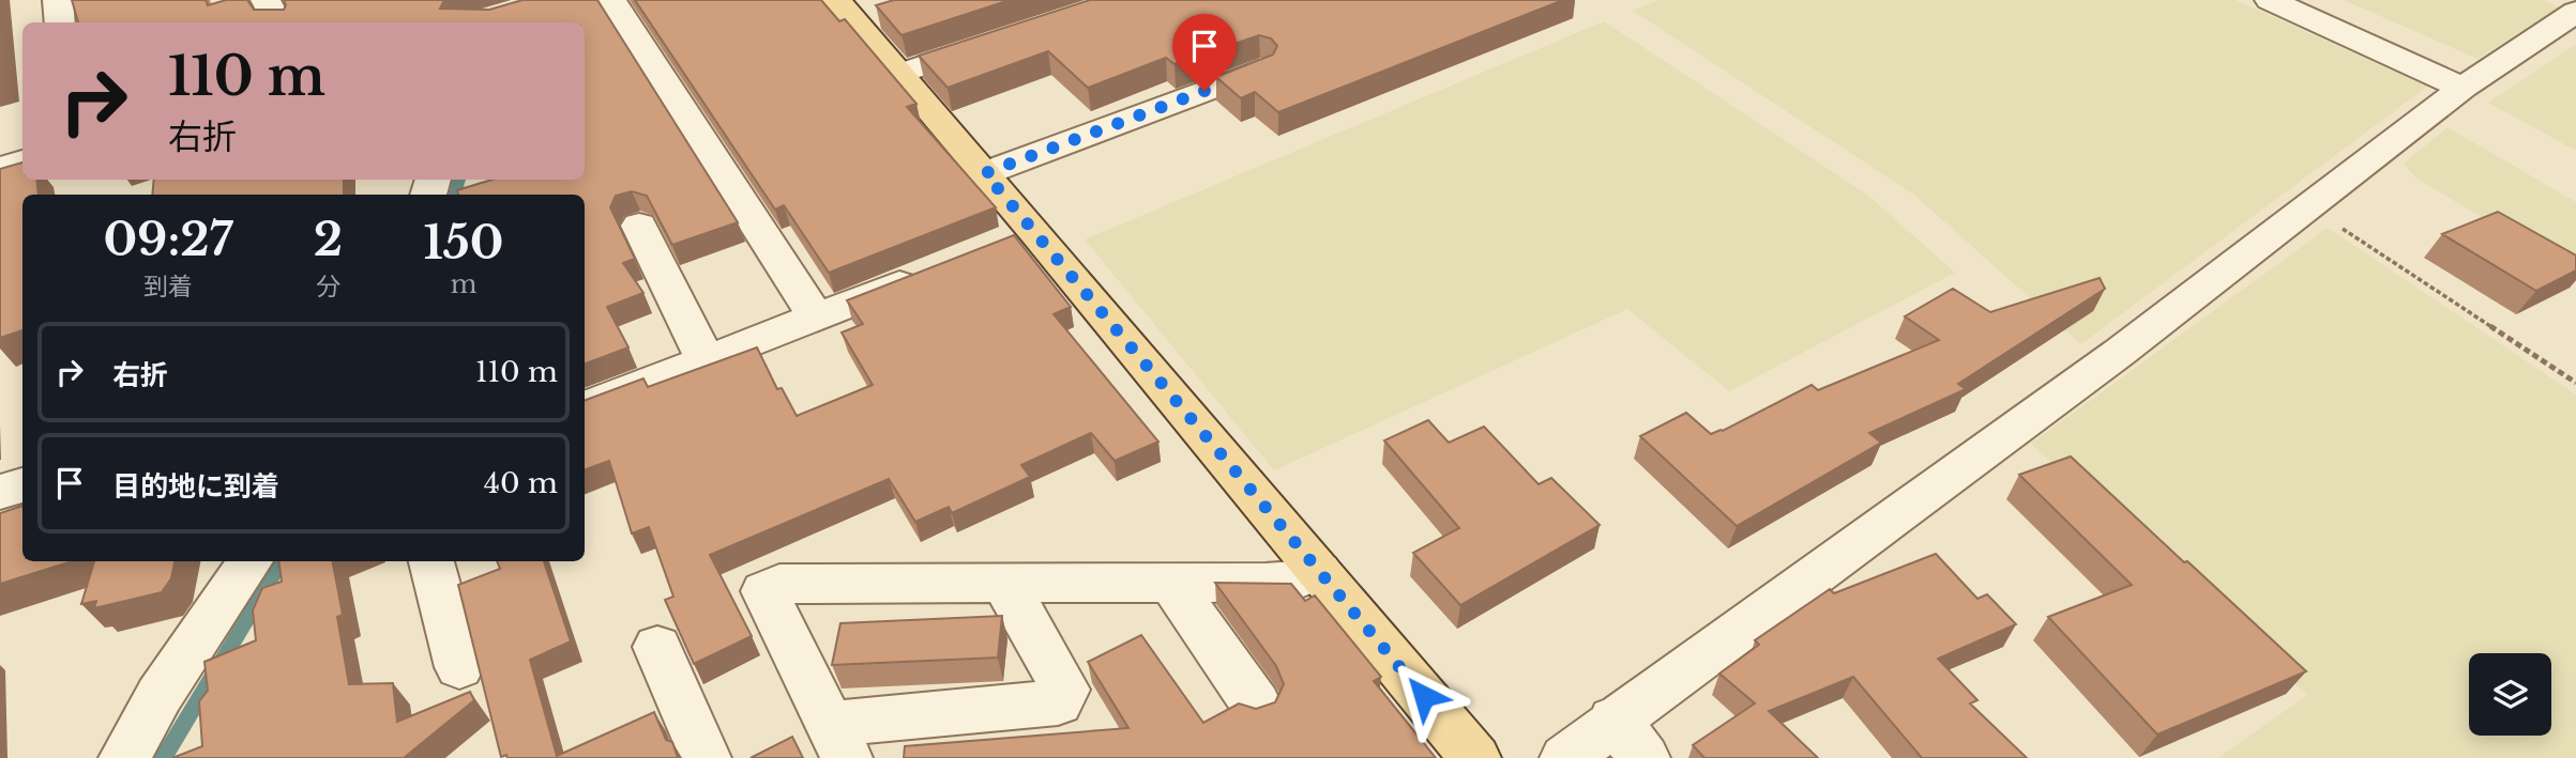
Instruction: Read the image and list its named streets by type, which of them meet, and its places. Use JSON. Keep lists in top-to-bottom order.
{
  "page": {
    "turn": ["110 m", "右折"],
    "eta": [
      "09:27",
      "到着",
      "2",
      "分",
      "150",
      "m"
    ],
    "list": [
      {
        "name": "右折",
        "value": "110 m"
      },
      {
        "name": "目的地に到着",
        "value": "40 m"
      }
    ]
  }
}
